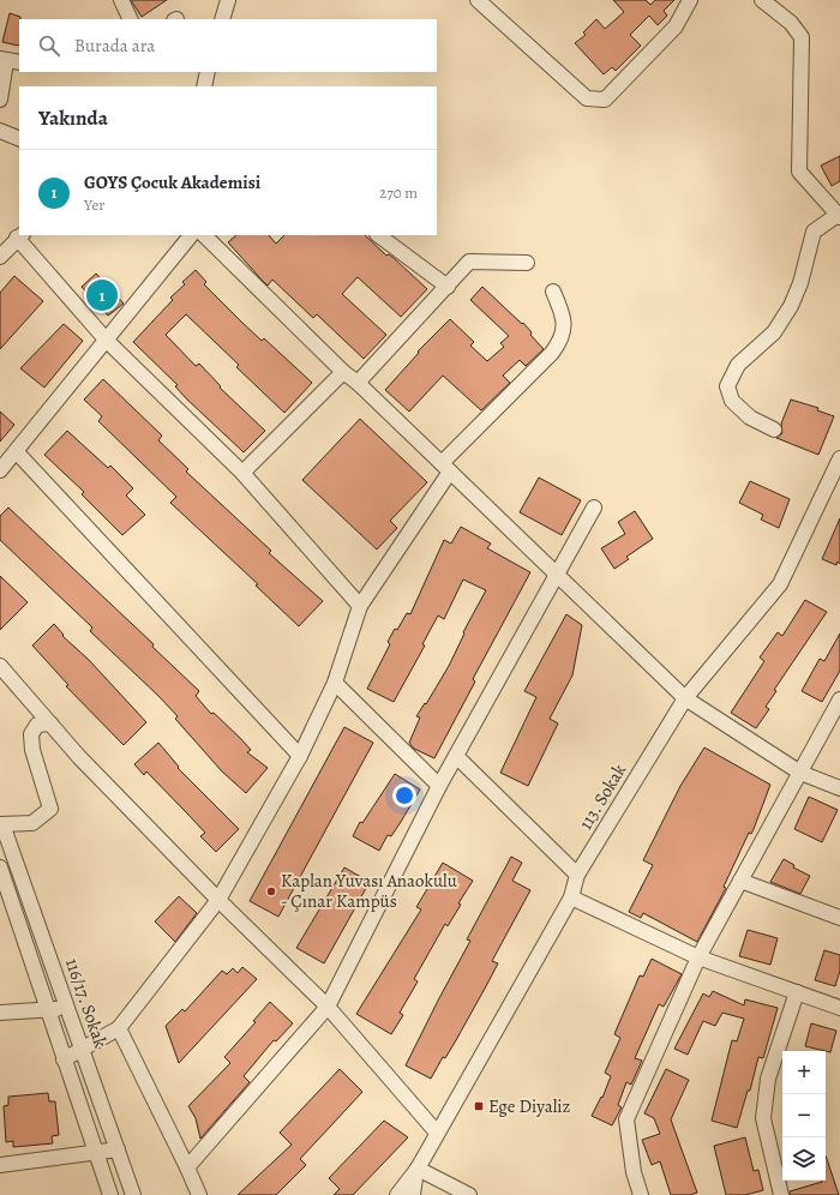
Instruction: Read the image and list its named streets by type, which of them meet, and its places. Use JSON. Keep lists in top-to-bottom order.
{
  "streets": {
    "street": ["113. Sokak", "116/17. Sokak"]
  },
  "places": {
    "other": ["Kaplan Yuvası Anaokulu - Çınar Kampüs"],
    "transit": ["Ege Diyaliz"]
  },
  "page": {
    "search": "Burada ara",
    "heading": "Yakında",
    "list": [
      {
        "mark": "1",
        "name": "GOYS Çocuk Akademisi",
        "note": "Yer",
        "value": "270 m"
      }
    ],
    "pins": "1",
    "map_buttons": ["+", "−"]
  }
}
